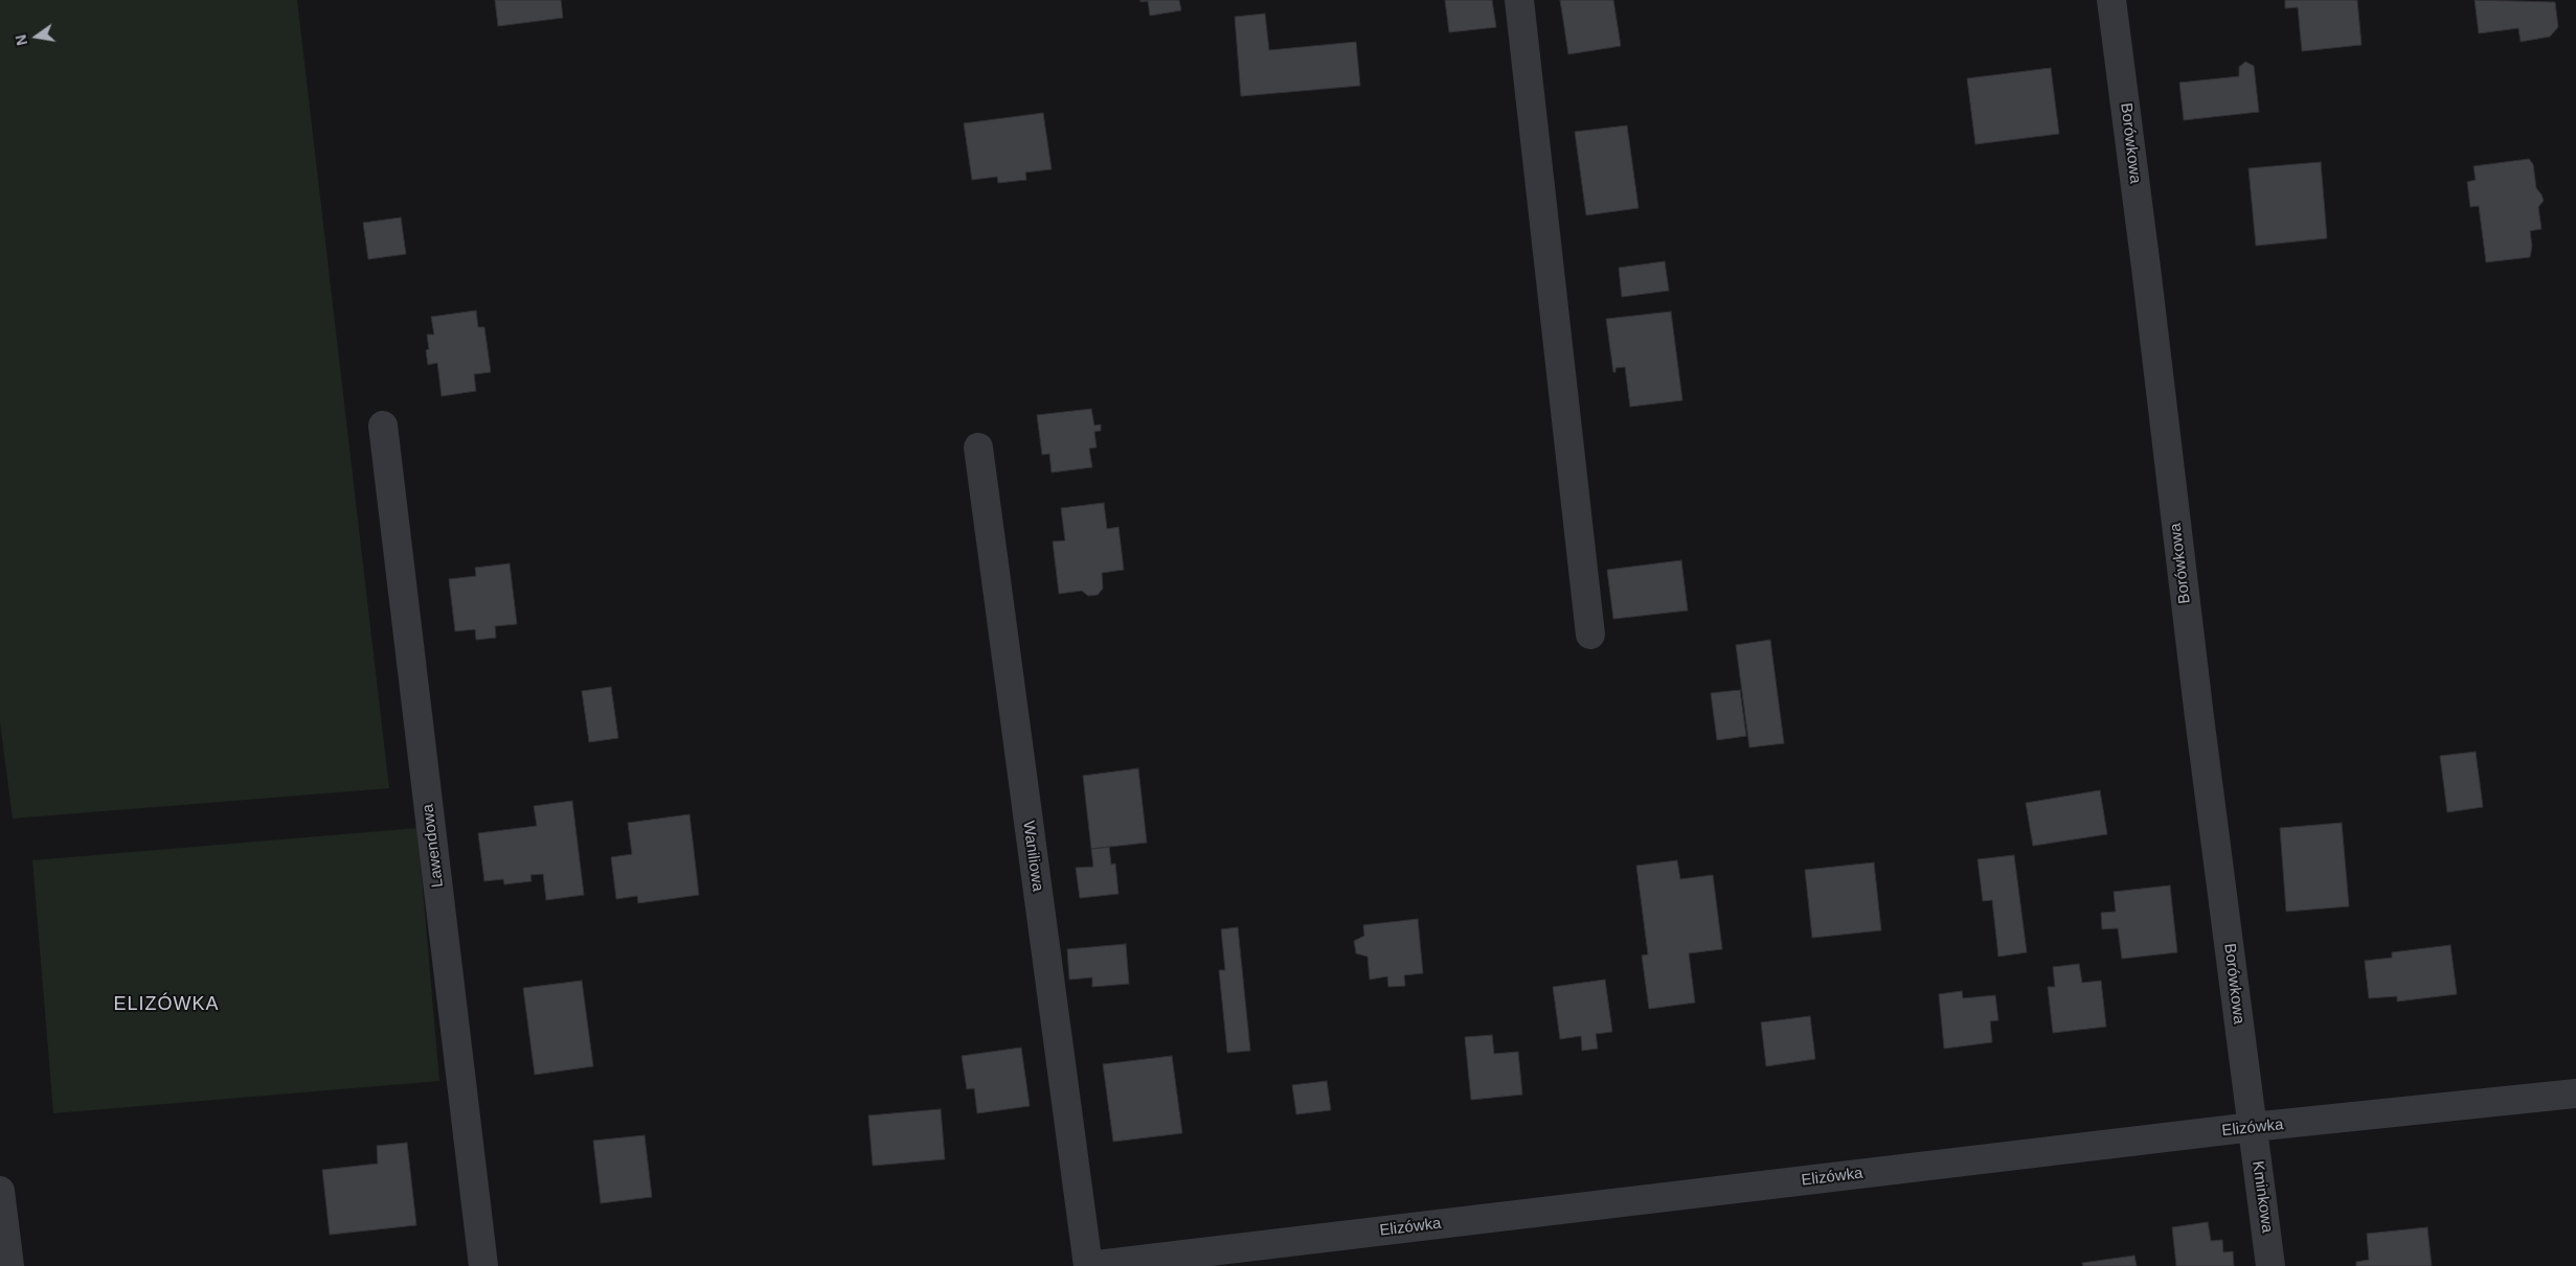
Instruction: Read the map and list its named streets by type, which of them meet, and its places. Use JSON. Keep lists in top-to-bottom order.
{
  "streets": {
    "street": [
      "Borówkowa",
      "Lawendowa",
      "Waniliowa",
      "Elizówka",
      "Kminkowa"
    ]
  },
  "crossings": [
    ["Borówkowa", "Elizówka"],
    ["Borówkowa", "Kminkowa"],
    ["Waniliowa", "Elizówka"],
    ["Elizówka", "Kminkowa"]
  ],
  "districts": ["ELIZÓWKA"],
  "north": "left"
}
